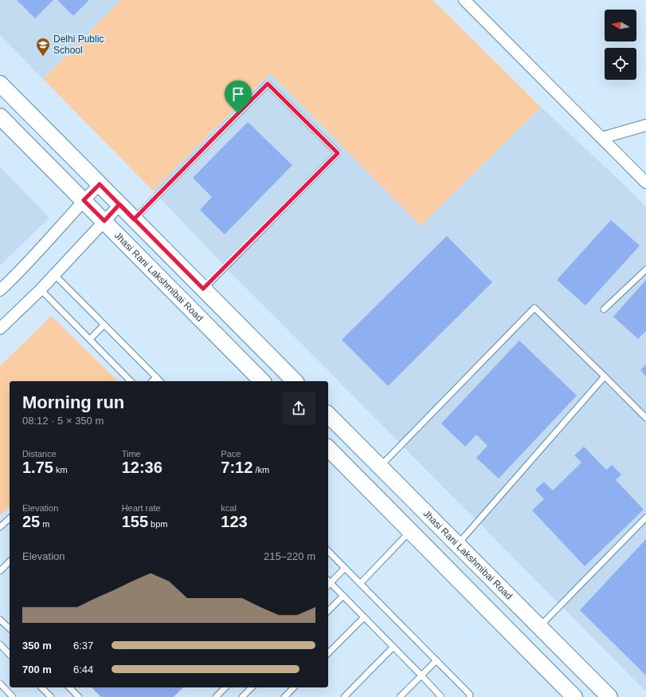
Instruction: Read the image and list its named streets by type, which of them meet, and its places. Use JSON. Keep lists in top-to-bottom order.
{
  "streets": {
    "main road": ["Jhasi Rani Lakshmibai Road"]
  },
  "places": {
    "school or university": ["Delhi Public School"]
  },
  "north": "left",
  "page": {
    "heading": ["Morning run", "08:12 · 5 × 350 m"],
    "stats": [
      ["Distance", "1.75 km"],
      ["Time", "12:36"],
      ["Pace", "7:12 /km"],
      ["Elevation", "25 m"],
      ["Heart rate", "155 bpm"],
      ["kcal", "123"]
    ],
    "chart": ["Elevation", "215–220 m"],
    "list": [
      {
        "name": "350 m",
        "note": "6:37"
      },
      {
        "name": "700 m",
        "note": "6:44"
      }
    ]
  }
}
